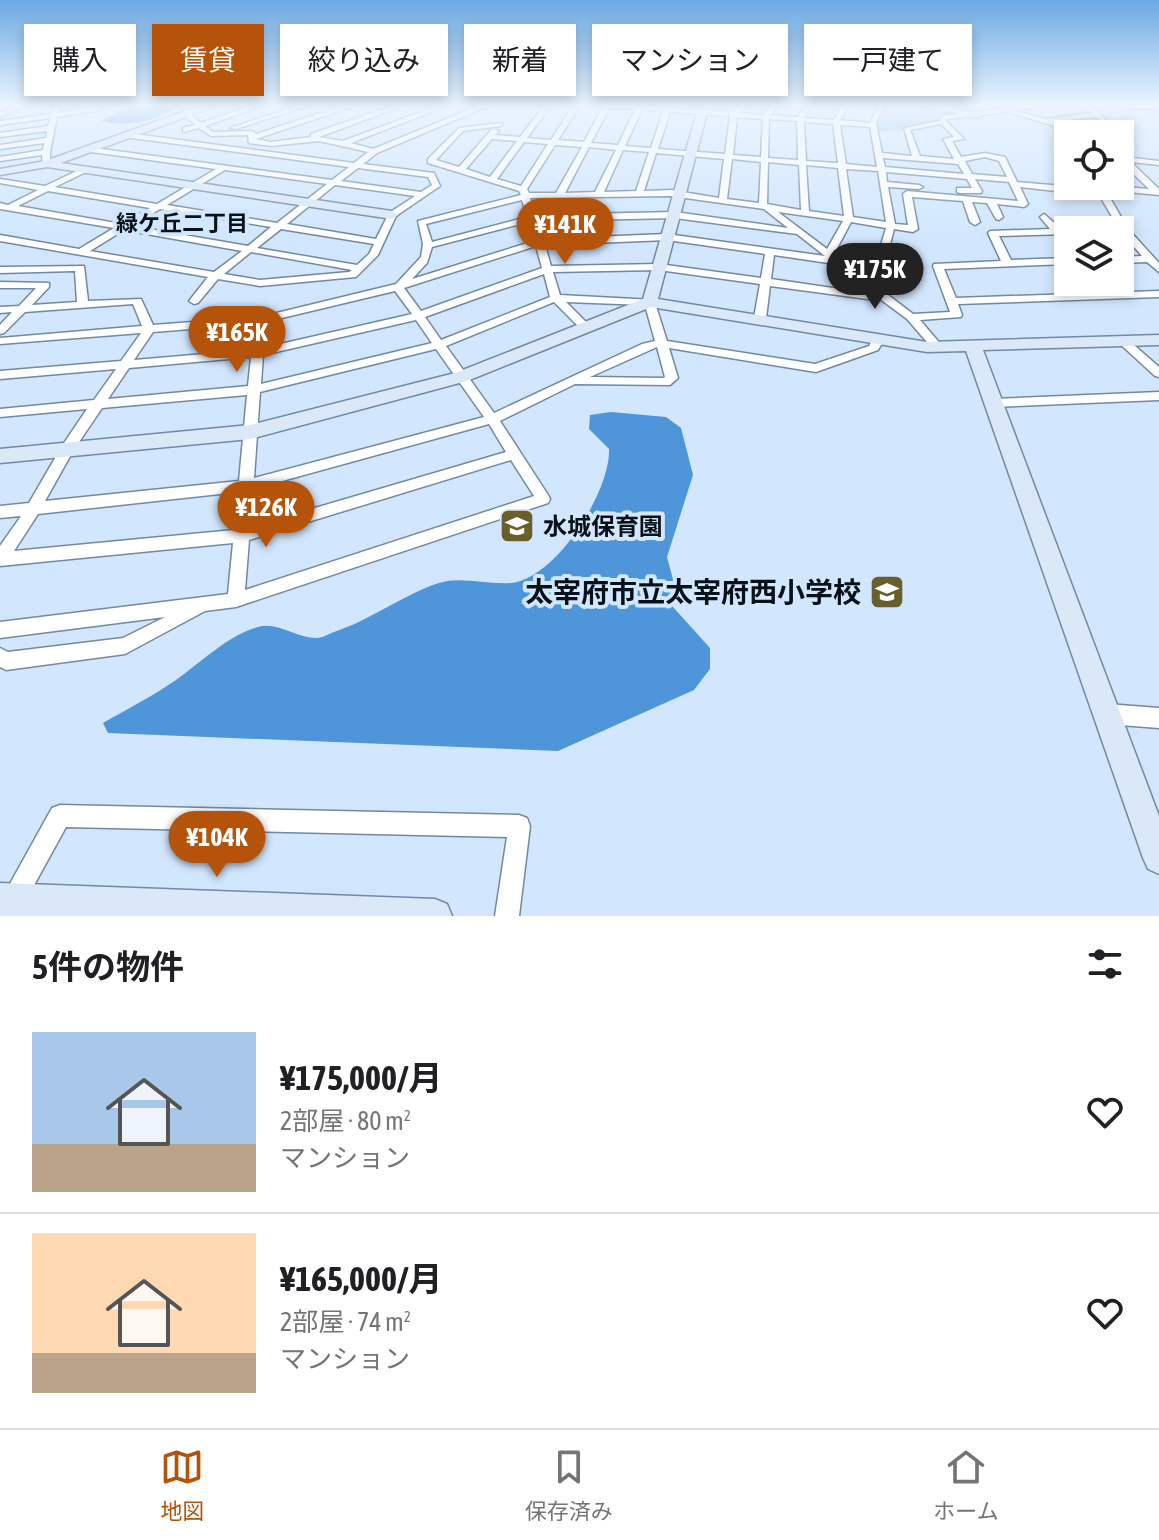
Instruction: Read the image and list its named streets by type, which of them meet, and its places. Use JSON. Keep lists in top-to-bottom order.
{
  "districts": ["緑ケ丘二丁目"],
  "places": {
    "school or university": ["水城保育園", "太宰府市立太宰府西小学校"]
  },
  "page": {
    "chip": [
      "購入",
      "賃貸",
      "絞り込み",
      "新着",
      "マンション",
      "一戸建て"
    ],
    "price": [
      "¥141K",
      "¥175K",
      "¥165K",
      "¥126K",
      "¥104K"
    ],
    "heading": "5件の物件",
    "list": [
      {
        "name": "¥175,000/月",
        "note": "2部屋 · 80 m² · マンション"
      },
      {
        "name": "¥165,000/月",
        "note": "2部屋 · 74 m² · マンション"
      }
    ],
    "tabs": ["地図", "保存済み", "ホーム"]
  }
}
